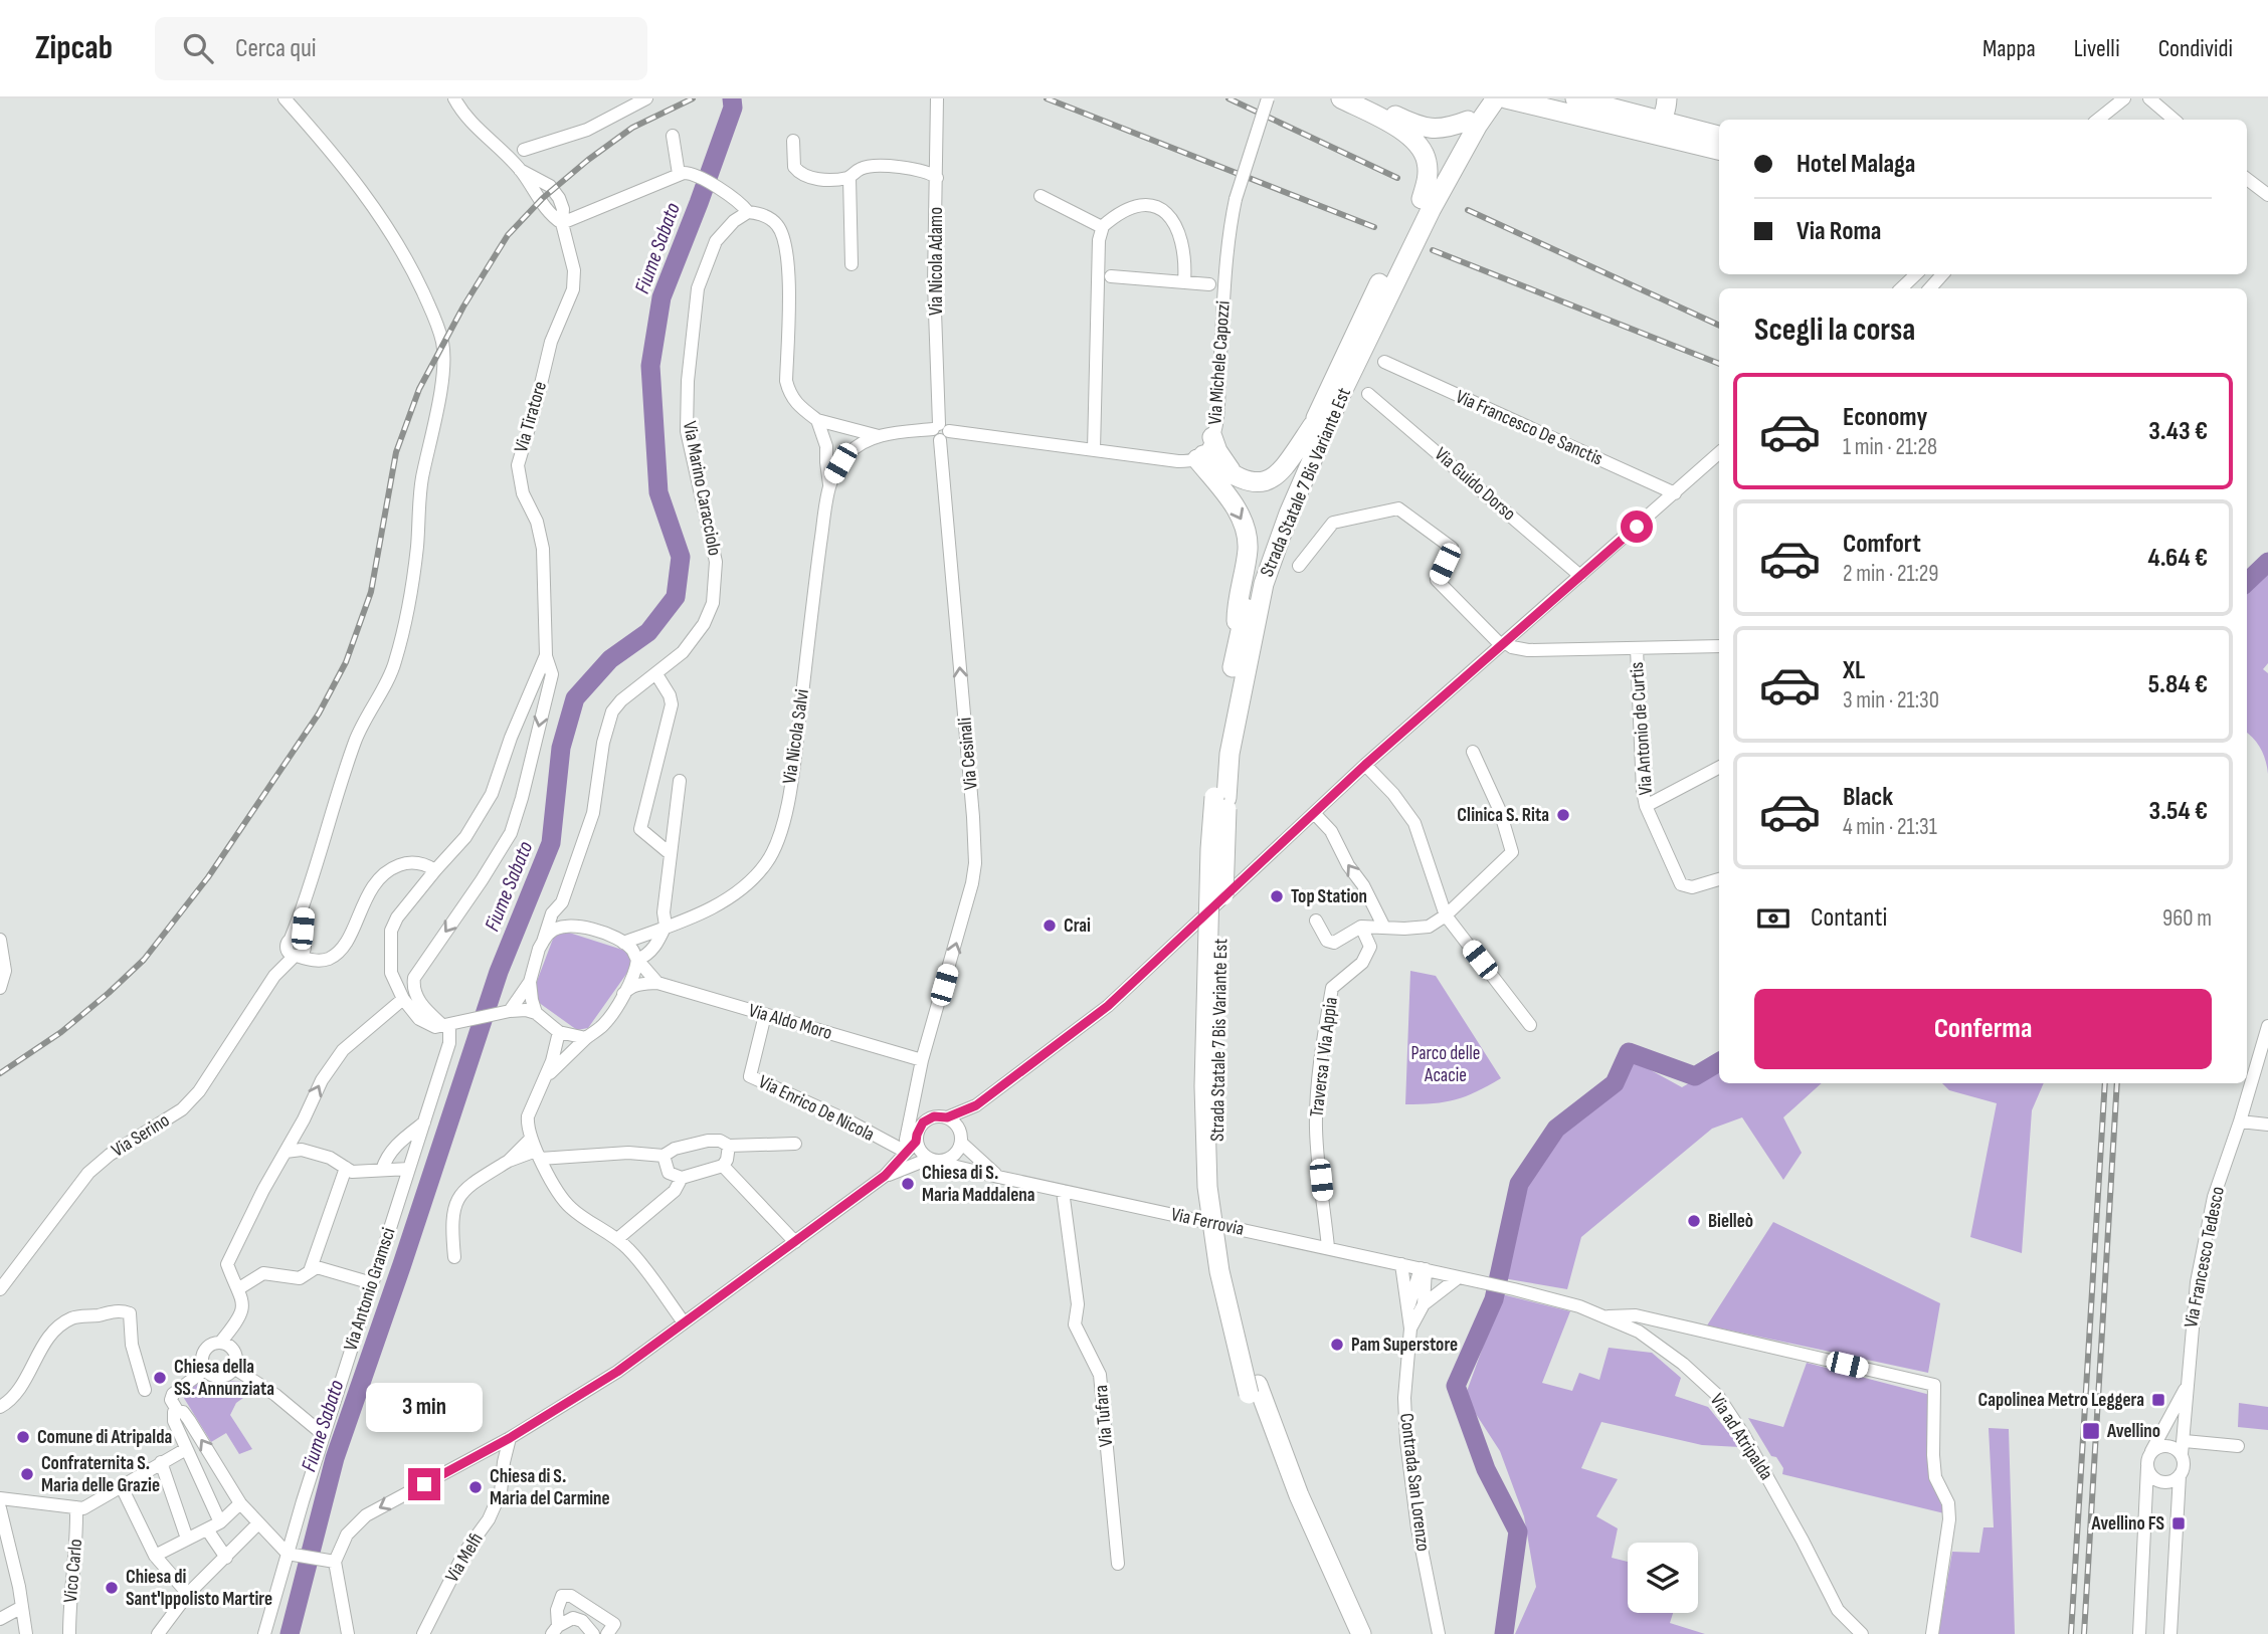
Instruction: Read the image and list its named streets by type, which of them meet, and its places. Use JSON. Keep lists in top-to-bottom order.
{
  "streets": {
    "highway": ["Strada Statale 7 Bis Variante Est"],
    "street": [
      "Via Nicola Adamo",
      "Via Michele Capozzi",
      "Via Tiratore",
      "Via Francesco De Sanctis",
      "Via Guido Dorso",
      "Via Marino Caracciolo",
      "Via Antonio de Curtis",
      "Via Nicola Salvi",
      "Via Cesinali",
      "Via Aldo Moro",
      "Traversa I Via Appia",
      "Via Enrico De Nicola",
      "Via Serino",
      "Via Ferrovia",
      "Via Francesco Tedesco",
      "Via Antonio Gramsci",
      "Via Tufara",
      "Via ad Atripalda",
      "Contrada San Lorenzo",
      "Via Melfi",
      "Vico Carlo"
    ]
  },
  "crossings": [
    ["Via Nicola Adamo", "Via Cesinali"],
    ["Via Tiratore", "Via Antonio Gramsci"],
    ["Via Marino Caracciolo", "Via Nicola Salvi"],
    ["Via Cesinali", "Via Aldo Moro"],
    ["Via Cesinali", "Via Ferrovia"],
    ["Via Aldo Moro", "Via Enrico De Nicola"],
    ["Traversa I Via Appia", "Via Ferrovia"],
    ["Via Ferrovia", "Via Tufara"],
    ["Via Ferrovia", "Via ad Atripalda"],
    ["Via Ferrovia", "Contrada San Lorenzo"]
  ],
  "one_way": ["Via Cesinali"],
  "water": ["Fiume Sabato"],
  "parks": ["Parco delle Acacie"],
  "places": {
    "other": [
      "Clinica S. Rita",
      "Top Station",
      "Crai",
      "Chiesa di S. Maria Maddalena",
      "Bielleò",
      "Pam Superstore",
      "Chiesa della SS. Annunziata",
      "Comune di Atripalda",
      "Confraternita S. Maria delle Grazie",
      "Chiesa di S. Maria del Carmine",
      "Chiesa di Sant'Ippolisto Martire"
    ],
    "transit": ["Capolinea Metro Leggera", "Avellino", "Avellino FS"]
  },
  "page": {
    "header": "Zipcab",
    "search": "Cerca qui",
    "nav": ["Mappa", "Livelli", "Condividi"],
    "banner": ["Hotel Malaga", "Via Roma"],
    "heading": "Scegli la corsa",
    "list": [
      {
        "name": "Economy",
        "note": "1 min · 21:28",
        "value": "3.43 €"
      },
      {
        "name": "Comfort",
        "note": "2 min · 21:29",
        "value": "4.64 €"
      },
      {
        "name": "XL",
        "note": "3 min · 21:30",
        "value": "5.84 €"
      },
      {
        "name": "Black",
        "note": "4 min · 21:31",
        "value": "3.54 €"
      }
    ],
    "pay": ["Contanti", "960 m"],
    "buttons": "Conferma",
    "bubble": "3 min"
  }
}
